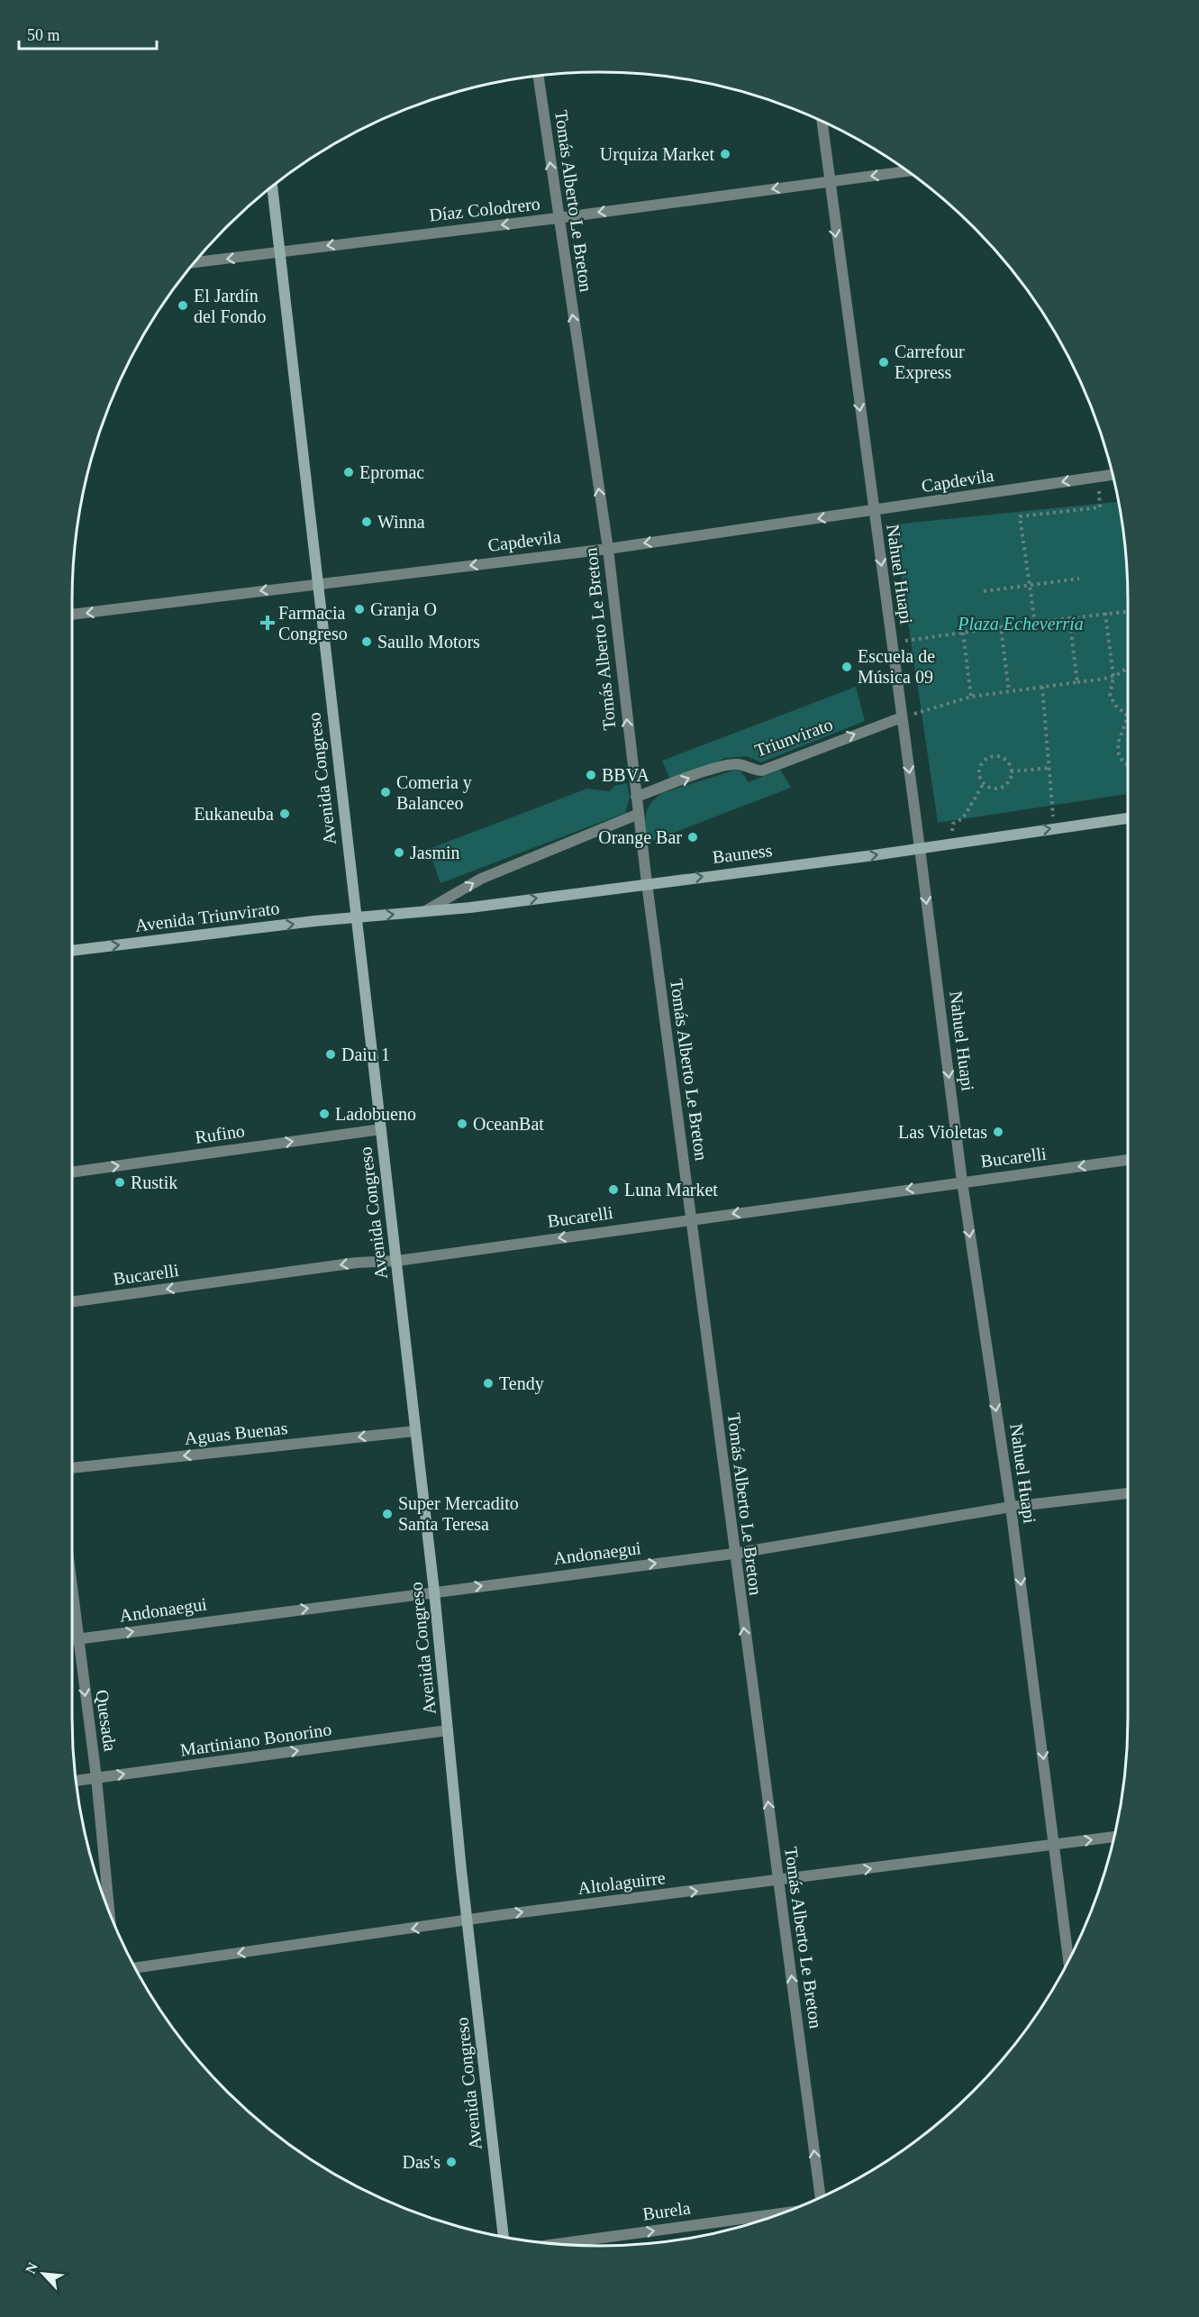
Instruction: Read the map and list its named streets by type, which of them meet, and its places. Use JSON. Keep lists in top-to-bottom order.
{
  "streets": {
    "main road": ["Avenida Congreso", "Bauness", "Avenida Triunvirato"],
    "street": [
      "Tomás Alberto Le Breton",
      "Díaz Colodrero",
      "Capdevila",
      "Nahuel Huapi",
      "Triunvirato",
      "Rufino",
      "Bucarelli",
      "Aguas Buenas",
      "Andonaegui",
      "Quesada",
      "Martiniano Bonorino",
      "Altolaguirre",
      "Burela"
    ]
  },
  "crossings": [
    ["Tomás Alberto Le Breton", "Díaz Colodrero"],
    ["Tomás Alberto Le Breton", "Capdevila"],
    ["Tomás Alberto Le Breton", "Triunvirato"],
    ["Tomás Alberto Le Breton", "Bauness"],
    ["Tomás Alberto Le Breton", "Bucarelli"],
    ["Tomás Alberto Le Breton", "Andonaegui"],
    ["Tomás Alberto Le Breton", "Altolaguirre"],
    ["Díaz Colodrero", "Nahuel Huapi"],
    ["Díaz Colodrero", "Avenida Congreso"],
    ["Capdevila", "Nahuel Huapi"],
    ["Capdevila", "Avenida Congreso"],
    ["Nahuel Huapi", "Triunvirato"],
    ["Nahuel Huapi", "Bauness"],
    ["Nahuel Huapi", "Bucarelli"],
    ["Nahuel Huapi", "Andonaegui"],
    ["Nahuel Huapi", "Altolaguirre"],
    ["Avenida Congreso", "Bauness"],
    ["Avenida Congreso", "Avenida Triunvirato"],
    ["Avenida Congreso", "Rufino"],
    ["Avenida Congreso", "Bucarelli"],
    ["Avenida Congreso", "Aguas Buenas"],
    ["Avenida Congreso", "Andonaegui"],
    ["Avenida Congreso", "Martiniano Bonorino"],
    ["Avenida Congreso", "Altolaguirre"],
    ["Bauness", "Avenida Triunvirato"],
    ["Andonaegui", "Quesada"],
    ["Quesada", "Martiniano Bonorino"]
  ],
  "one_way": [
    "Tomás Alberto Le Breton",
    "Díaz Colodrero",
    "Capdevila",
    "Nahuel Huapi",
    "Triunvirato",
    "Bauness",
    "Avenida Triunvirato",
    "Rufino",
    "Bucarelli",
    "Aguas Buenas",
    "Andonaegui",
    "Quesada",
    "Martiniano Bonorino",
    "Burela"
  ],
  "parks": ["Plaza Echeverría"],
  "places": {
    "other": [
      "Urquiza Market",
      "El Jardín del Fondo",
      "Carrefour Express",
      "Epromac",
      "Winna",
      "Granja O",
      "Saullo Motors",
      "Escuela de Música 09",
      "BBVA",
      "Comeria y Balanceo",
      "Eukaneuba",
      "Orange Bar",
      "Jasmin",
      "Daiu 1",
      "Ladobueno",
      "OceanBat",
      "Las Violetas",
      "Rustik",
      "Luna Market",
      "Tendy",
      "Super Mercadito Santa Teresa",
      "Das's"
    ],
    "health": ["Farmacia Congreso"]
  },
  "scale_bar": "50 m",
  "north": "top left"
}
